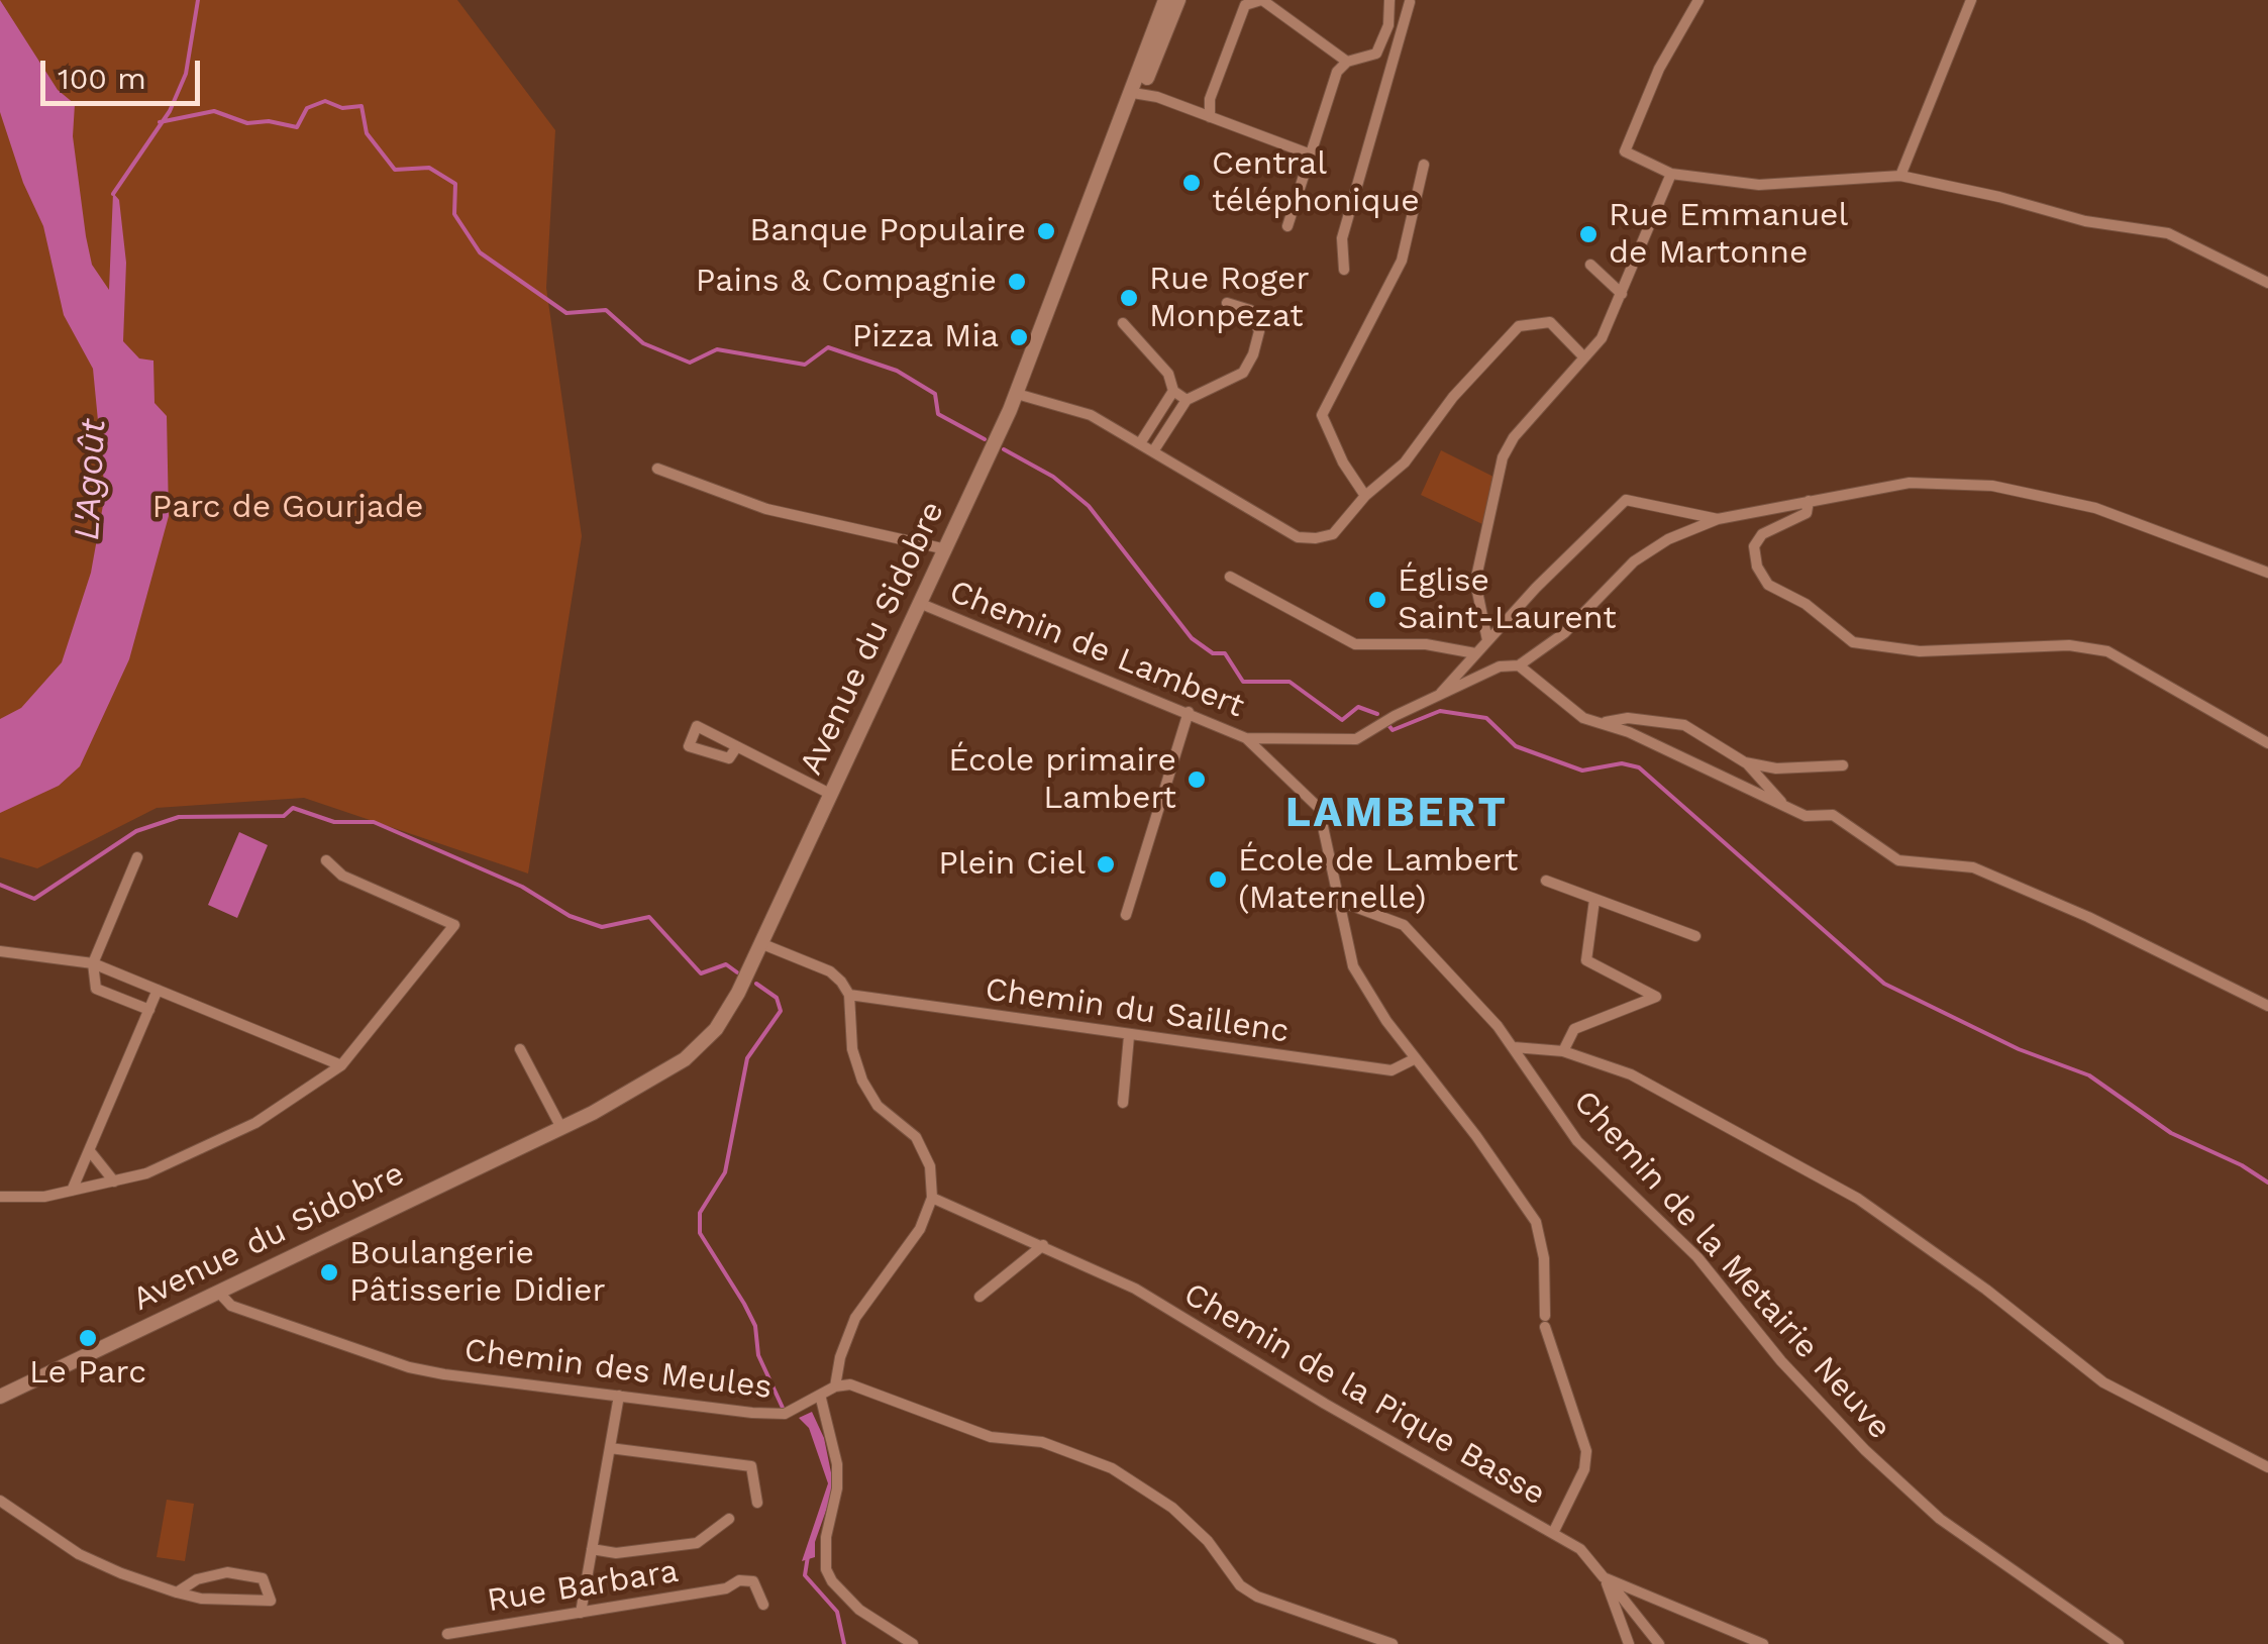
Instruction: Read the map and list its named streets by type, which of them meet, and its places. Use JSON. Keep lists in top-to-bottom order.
{
  "streets": {
    "main road": ["Avenue du Sidobre"],
    "street": [
      "Chemin de Lambert",
      "Chemin du Saillenc",
      "Chemin de la Metairie Neuve",
      "Chemin des Meules",
      "Chemin de la Pique Basse",
      "Rue Barbara"
    ]
  },
  "crossings": [
    ["Avenue du Sidobre", "Chemin de Lambert"],
    ["Avenue du Sidobre", "Chemin des Meules"]
  ],
  "districts": ["LAMBERT"],
  "water": ["L'Agoût"],
  "parks": ["Parc de Gourjade"],
  "places": [
    "Central téléphonique",
    "Banque Populaire",
    "Rue Emmanuel de Martonne",
    "Pains & Compagnie",
    "Rue Roger Monpezat",
    "Pizza Mia",
    "Église Saint-Laurent",
    "École primaire Lambert",
    "Plein Ciel",
    "École de Lambert (Maternelle)",
    "Boulangerie Pâtisserie Didier",
    "Le Parc"
  ],
  "scale_bar": "100 m"
}
